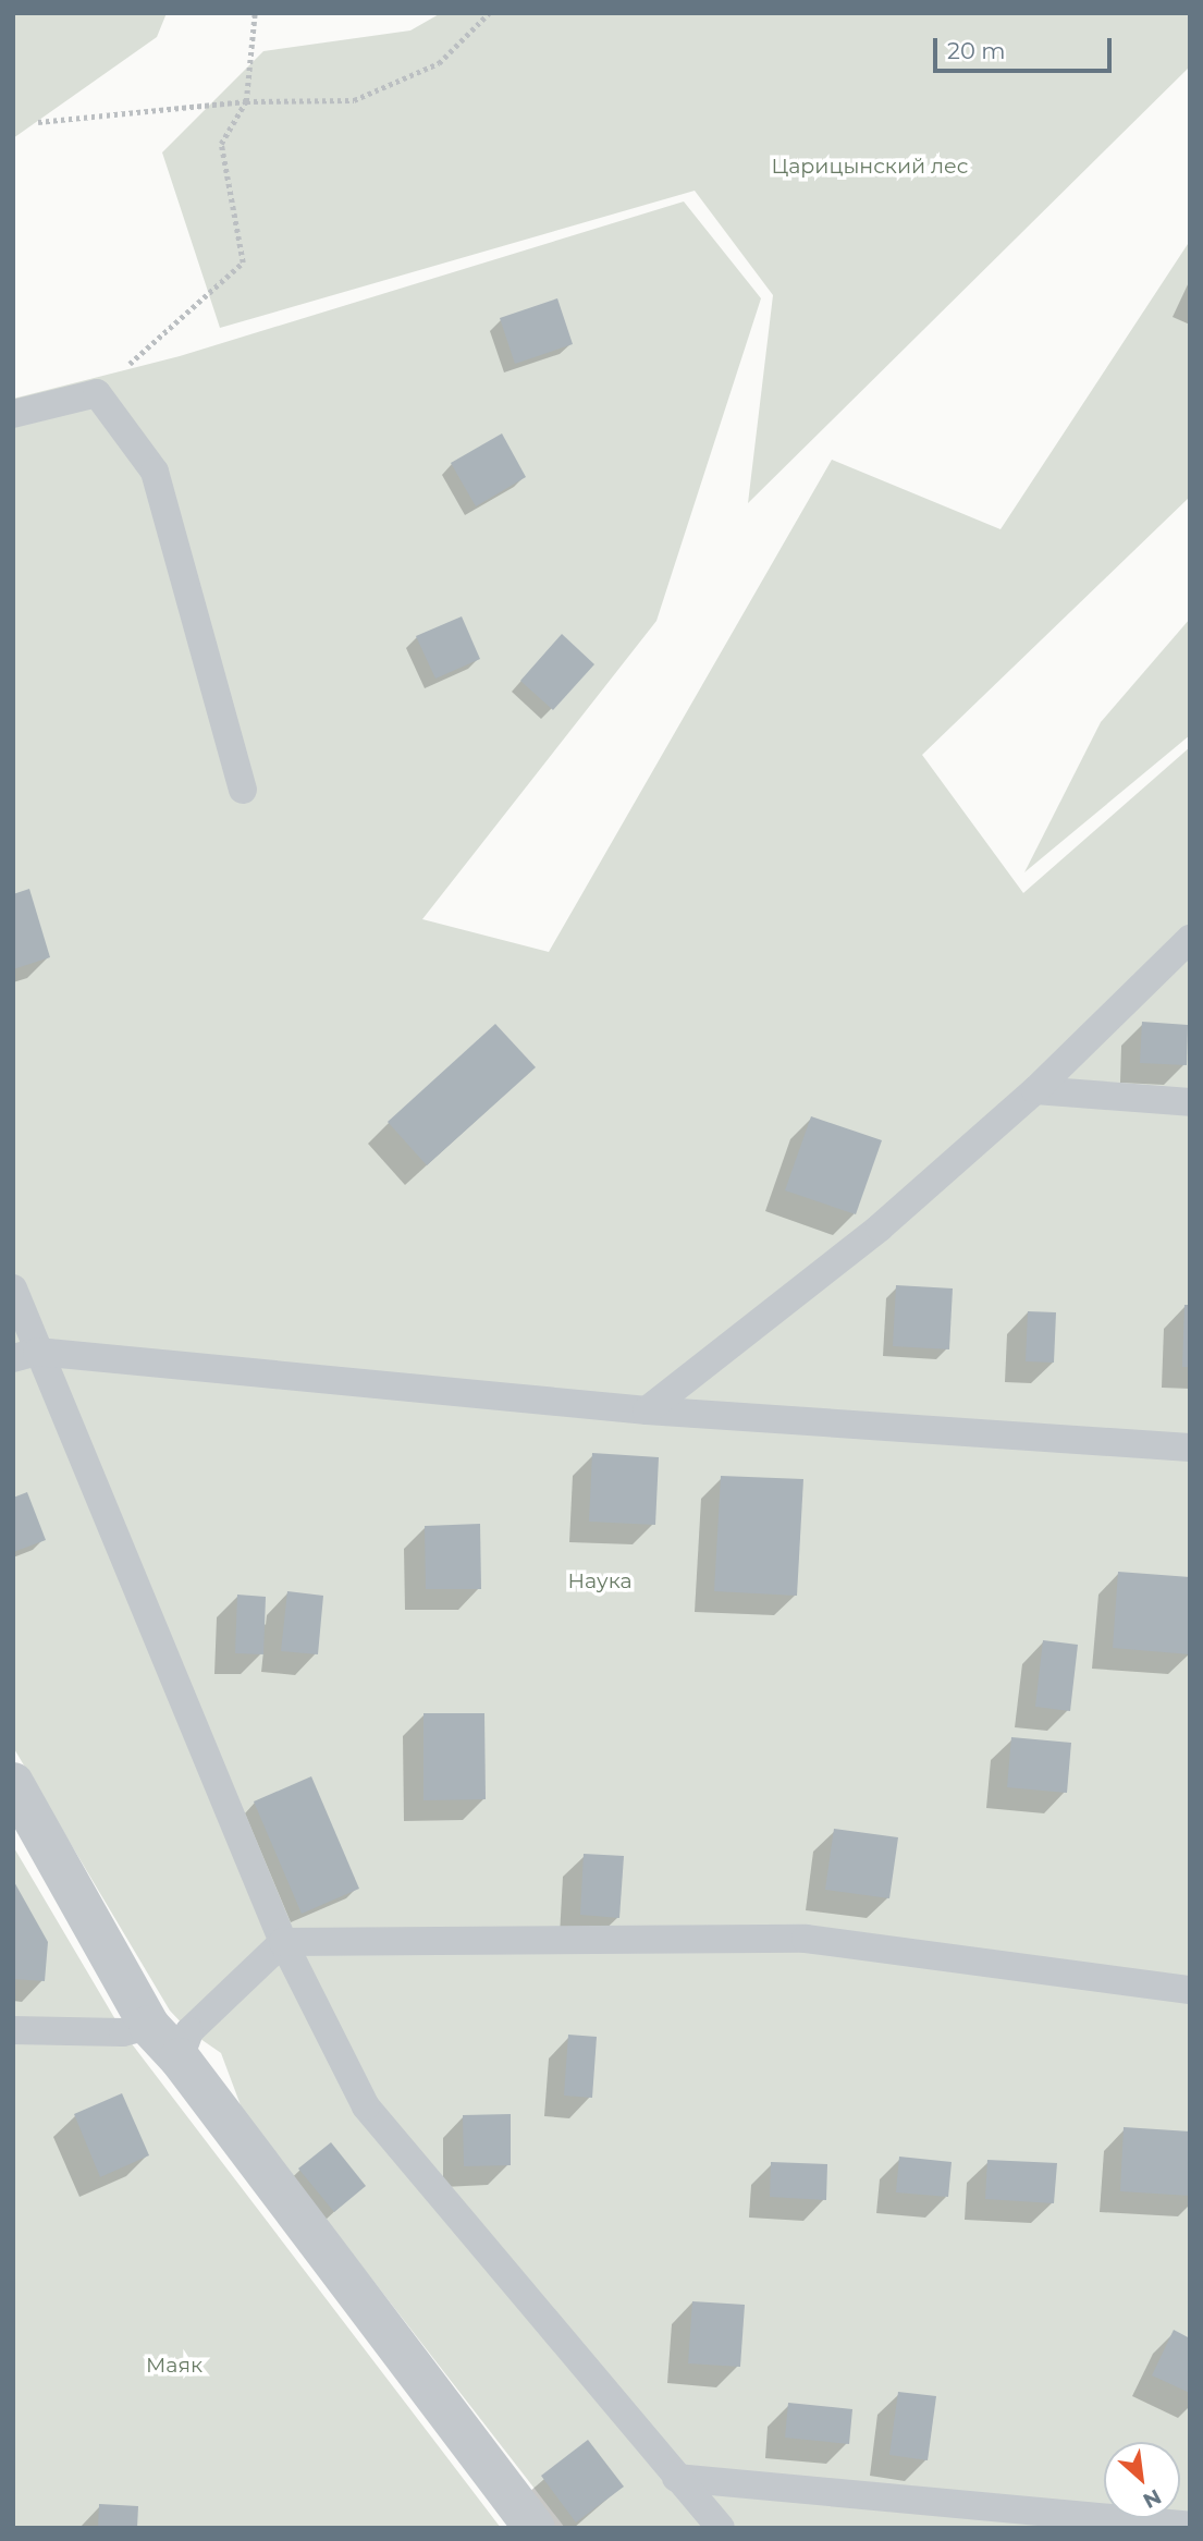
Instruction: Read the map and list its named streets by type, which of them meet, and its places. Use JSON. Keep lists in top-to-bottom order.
{
  "parks": ["Царицынский лес", "Наука", "Маяк"],
  "scale_bar": "20 m",
  "north": "bottom right"
}
